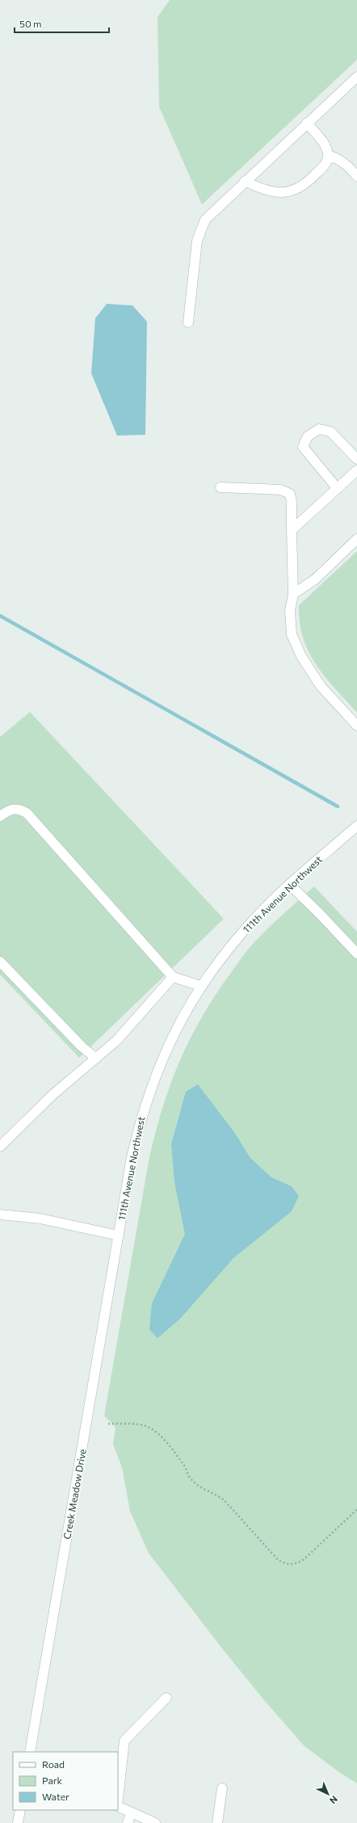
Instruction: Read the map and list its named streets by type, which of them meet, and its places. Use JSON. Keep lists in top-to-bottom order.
{
  "streets": {
    "street": ["111th Avenue Northwest", "Creek Meadow Drive"]
  },
  "crossings": [
    ["111th Avenue Northwest", "Creek Meadow Drive"]
  ],
  "legend": ["Road", "Park", "Water"],
  "scale_bar": "50 m",
  "north": "bottom right"
}
